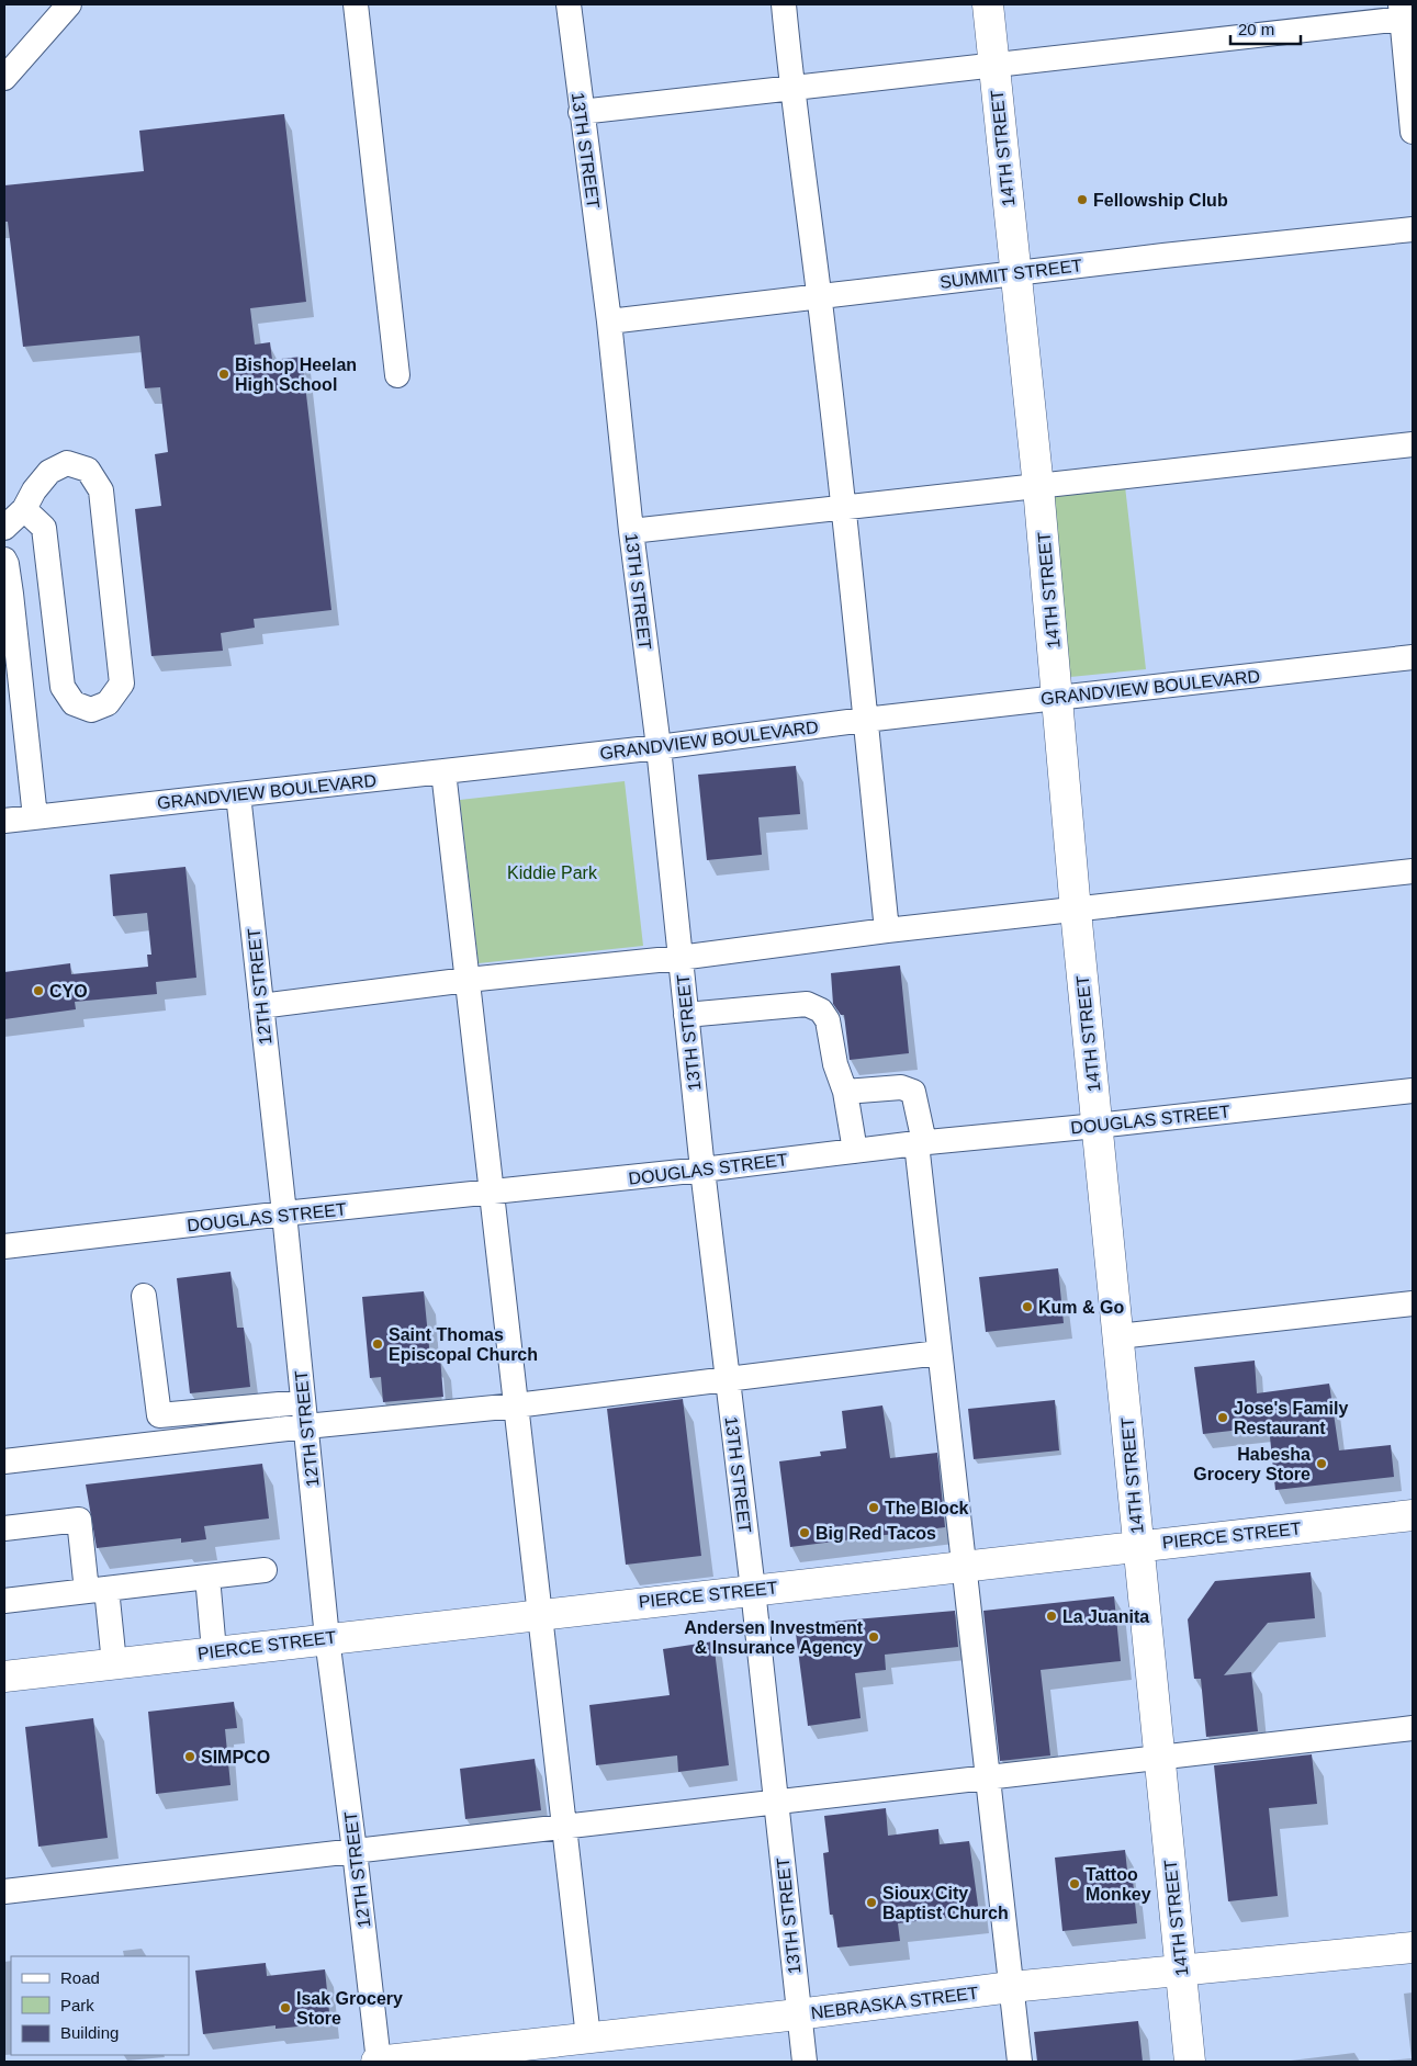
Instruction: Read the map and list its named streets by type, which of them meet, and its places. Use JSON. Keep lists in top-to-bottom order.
{
  "streets": {
    "main road": ["14TH STREET", "PIERCE STREET", "NEBRASKA STREET"],
    "street": [
      "13TH STREET",
      "SUMMIT STREET",
      "GRANDVIEW BOULEVARD",
      "12TH STREET",
      "DOUGLAS STREET"
    ]
  },
  "crossings": [
    ["14TH STREET", "SUMMIT STREET"],
    ["14TH STREET", "GRANDVIEW BOULEVARD"],
    ["14TH STREET", "DOUGLAS STREET"],
    ["14TH STREET", "PIERCE STREET"],
    ["14TH STREET", "NEBRASKA STREET"],
    ["13TH STREET", "SUMMIT STREET"],
    ["13TH STREET", "GRANDVIEW BOULEVARD"],
    ["13TH STREET", "DOUGLAS STREET"],
    ["13TH STREET", "PIERCE STREET"],
    ["13TH STREET", "NEBRASKA STREET"],
    ["GRANDVIEW BOULEVARD", "12TH STREET"],
    ["12TH STREET", "DOUGLAS STREET"],
    ["12TH STREET", "PIERCE STREET"],
    ["12TH STREET", "NEBRASKA STREET"]
  ],
  "parks": ["Kiddie Park"],
  "places": [
    "Fellowship Club",
    "Bishop Heelan High School",
    "CYO",
    "Kum & Go",
    "Saint Thomas Episcopal Church",
    "Jose's Family Restaurant",
    "Habesha Grocery Store",
    "The Block",
    "Big Red Tacos",
    "La Juanita",
    "Andersen Investment & Insurance Agency",
    "SIMPCO",
    "Tattoo Monkey",
    "Sioux City Baptist Church",
    "Isak Grocery Store"
  ],
  "legend": ["Road", "Park", "Building"],
  "scale_bar": "20 m"
}
